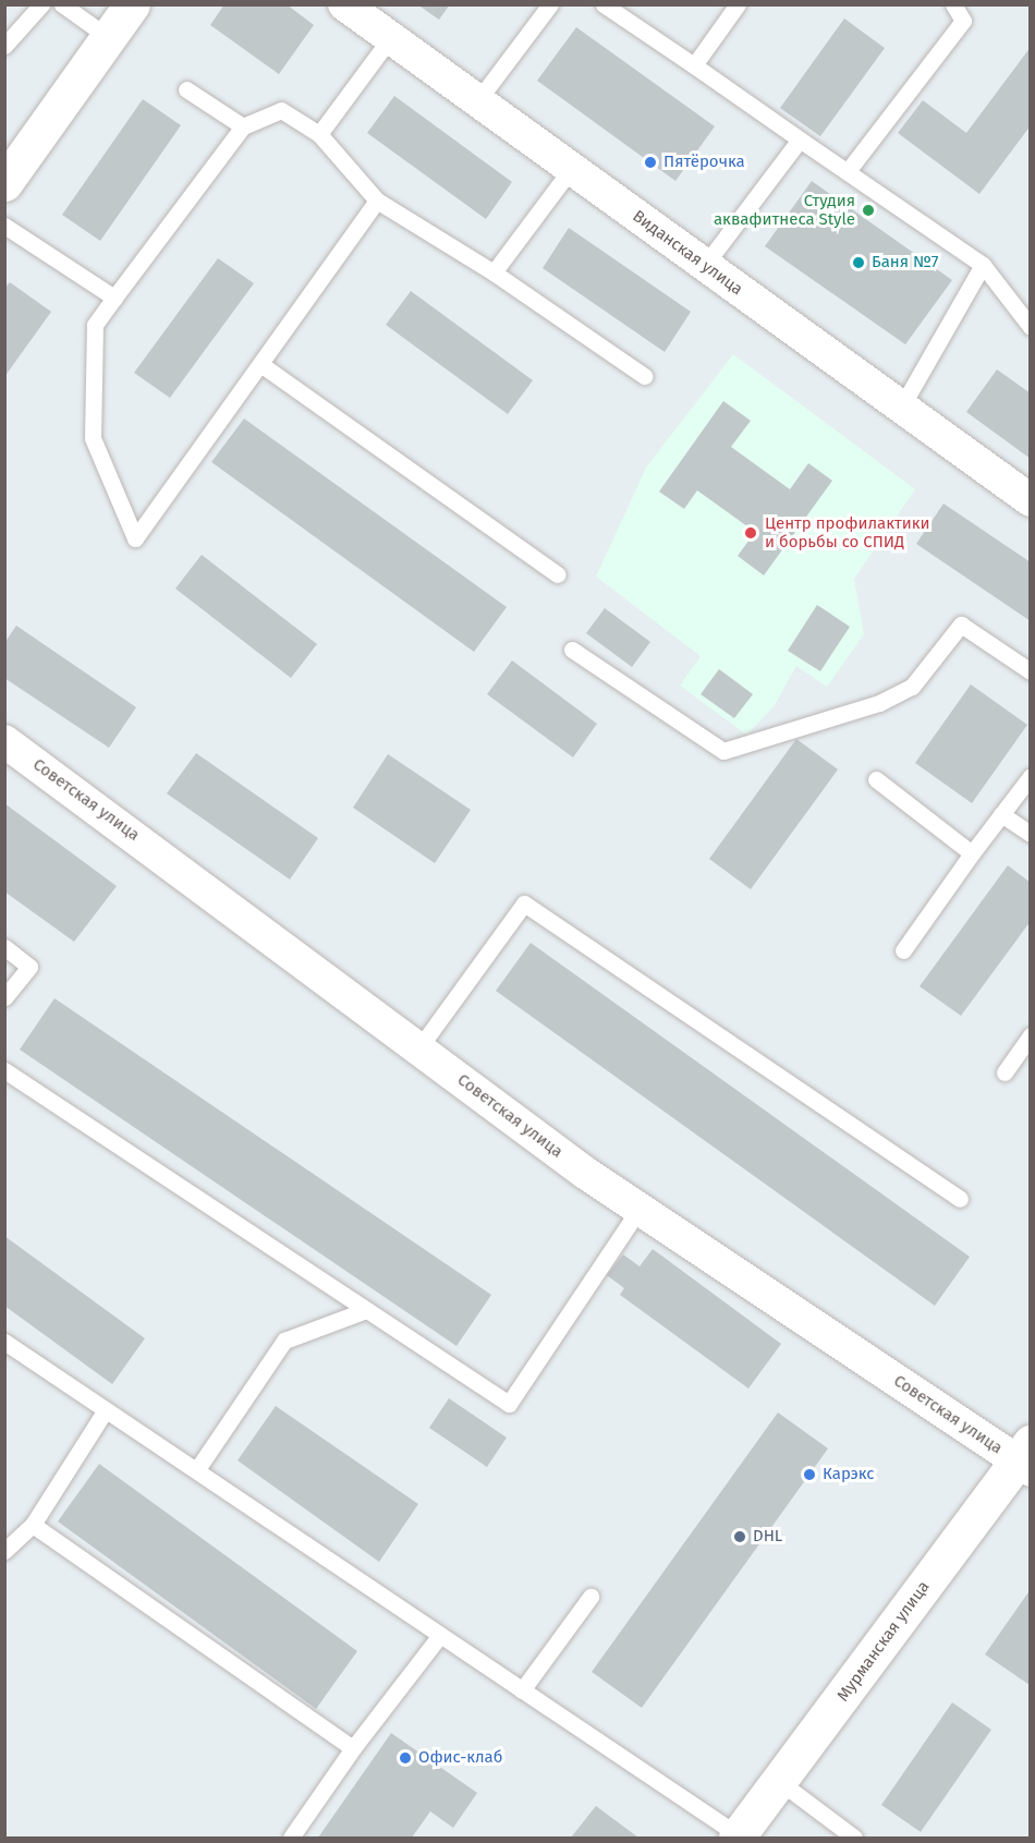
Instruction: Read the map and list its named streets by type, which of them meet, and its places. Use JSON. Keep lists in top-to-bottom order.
{
  "streets": {
    "street": ["Виданская улица", "Советская улица", "Мурманская улица"]
  },
  "crossings": [
    ["Советская улица", "Мурманская улица"]
  ],
  "places": [
    "Пятёрочка",
    "Студия аквафитнеса Style",
    "Баня №7",
    "Центр профилактики и борьбы со СПИД",
    "Карэкс",
    "DHL",
    "Офис-клаб"
  ]
}
